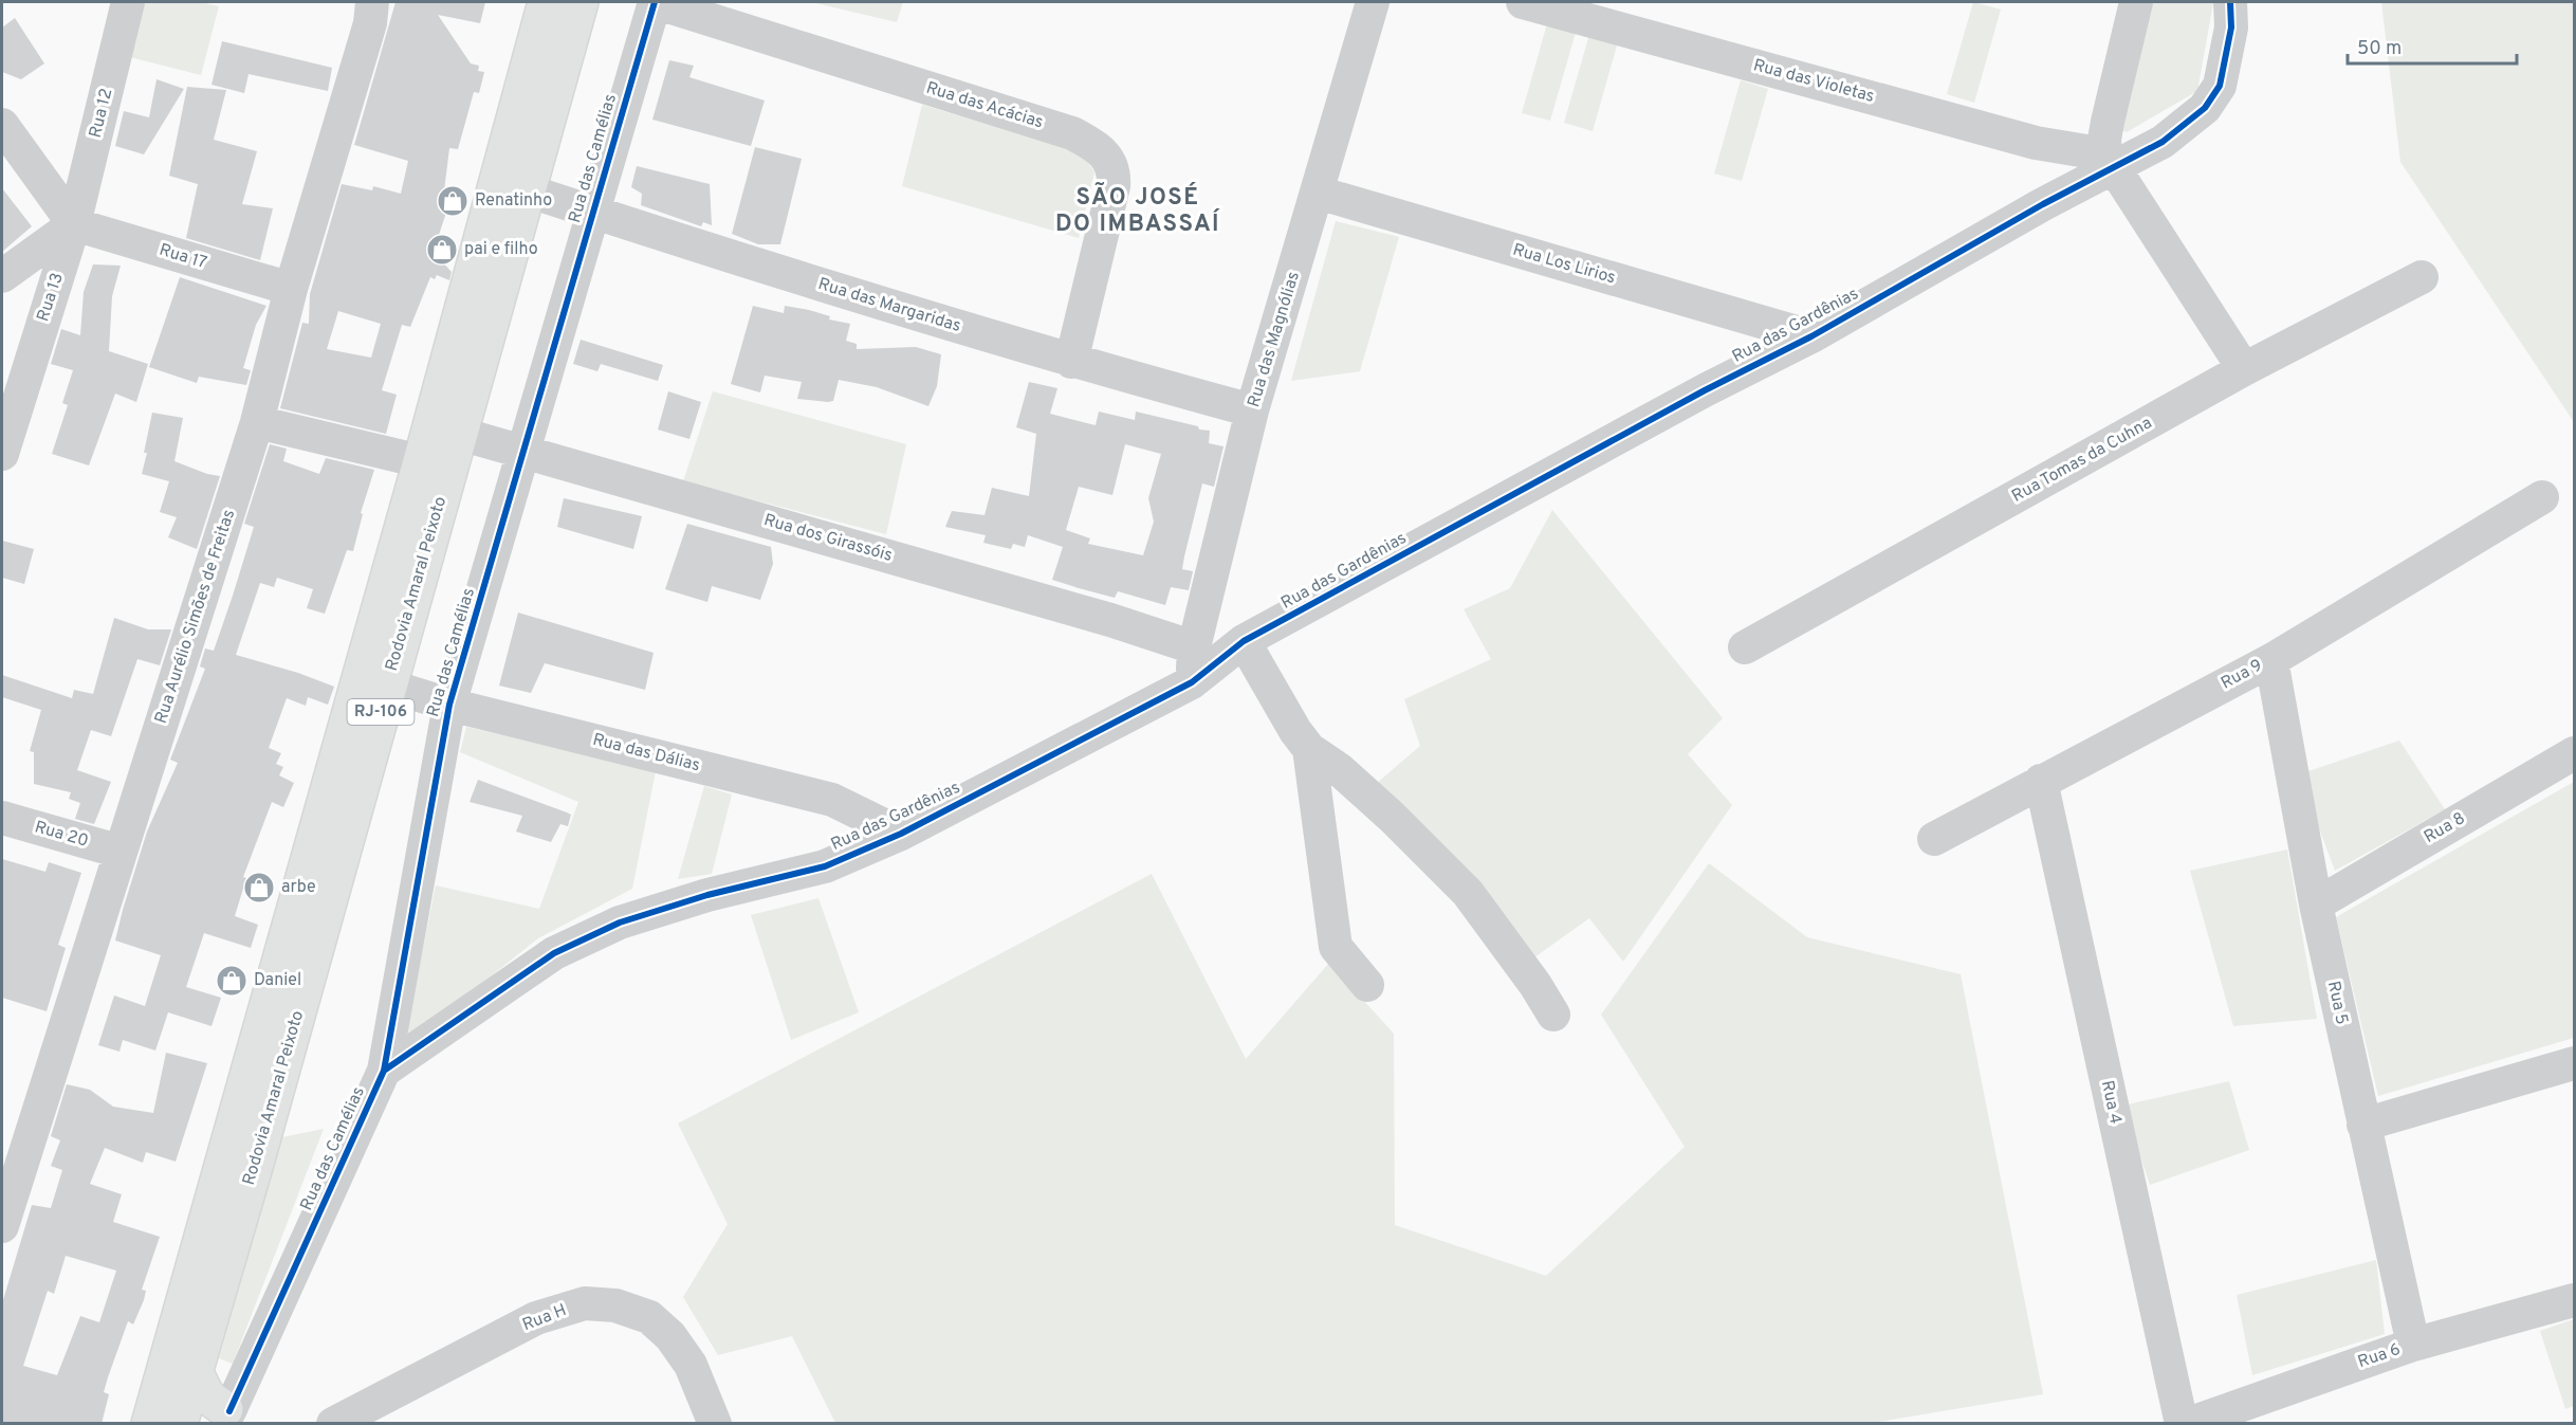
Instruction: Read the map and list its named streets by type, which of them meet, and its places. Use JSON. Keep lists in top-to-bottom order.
{
  "streets": {
    "highway": ["Rodovia Amaral Peixoto", "RJ-106"],
    "street": [
      "Rua das Violetas",
      "Rua das Acácias",
      "Rua 12",
      "Rua das Camélias",
      "Rua 17",
      "Rua Los Lirios",
      "Rua 13",
      "Rua das Margaridas",
      "Rua das Gardênias",
      "Rua das Magnólias",
      "Rua Tomas da Cuhna",
      "Rua dos Girassóis",
      "Rua Aurélio Simões de Freitas",
      "Rua 9",
      "Rua das Dálias",
      "Rua 8",
      "Rua 20",
      "Rua 5",
      "Rua 4",
      "Rua H",
      "Rua 6"
    ]
  },
  "crossings": [
    ["Rua das Violetas", "Rua das Gardênias"],
    ["Rua das Acácias", "Rua das Camélias"],
    ["Rua das Acácias", "Rua das Margaridas"],
    ["Rua 12", "Rua 17"],
    ["Rua 12", "Rua 13"],
    ["Rua das Camélias", "Rua das Margaridas"],
    ["Rua das Camélias", "Rua das Gardênias"],
    ["Rua das Camélias", "Rua dos Girassóis"],
    ["Rua das Camélias", "Rua das Dálias"],
    ["Rua 17", "Rua 13"],
    ["Rua 17", "Rua Aurélio Simões de Freitas"],
    ["Rua Los Lirios", "Rua das Gardênias"],
    ["Rua Los Lirios", "Rua das Magnólias"],
    ["Rua das Margaridas", "Rua das Magnólias"],
    ["Rua das Margaridas", "Rodovia Amaral Peixoto"],
    ["Rua das Gardênias", "Rua das Magnólias"],
    ["Rua das Gardênias", "Rua das Dálias"],
    ["Rua das Magnólias", "Rua dos Girassóis"],
    ["Rua dos Girassóis", "Rodovia Amaral Peixoto"],
    ["Rodovia Amaral Peixoto", "Rua das Dálias"],
    ["Rua Aurélio Simões de Freitas", "Rua 20"],
    ["Rua 9", "Rua 5"],
    ["Rua 9", "Rua 4"],
    ["Rua 8", "Rua 5"],
    ["Rua 5", "Rua 6"]
  ],
  "districts": ["SÃO JOSÉ DO IMBASSAÍ"],
  "places": {
    "shop": [
      "Renatinho",
      "pai e filho",
      "arbe",
      "Daniel"
    ]
  },
  "scale_bar": "50 m"
}
